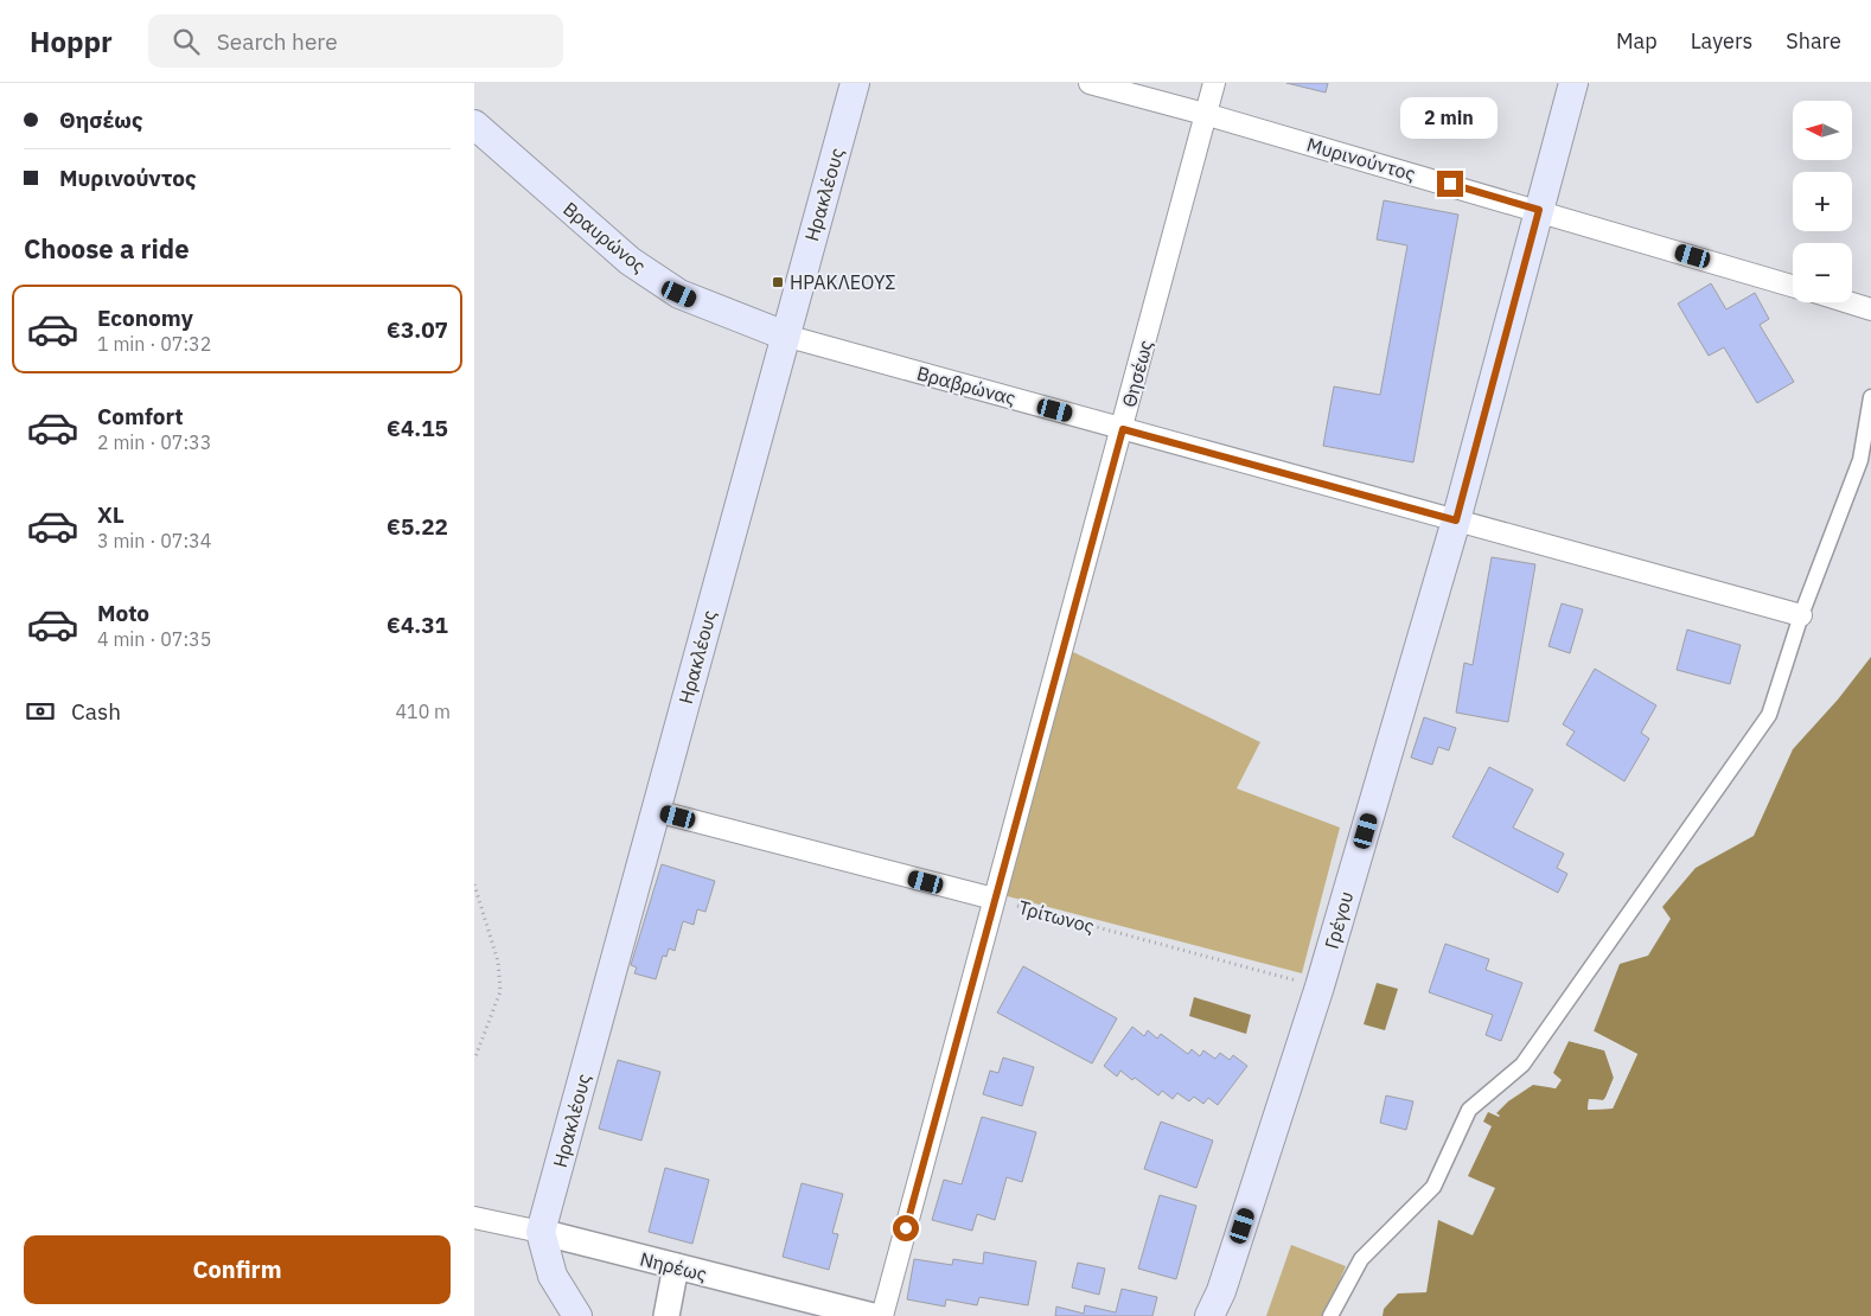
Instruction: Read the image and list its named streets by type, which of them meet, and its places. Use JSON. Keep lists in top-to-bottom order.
{
  "streets": {
    "main road": ["Ηρακλέους", "Βραυρώνος", "Γρέγου"],
    "street": [
      "Μυρινούντος",
      "Θησέως",
      "Βραβρώνας",
      "Τρίτωνος",
      "Νηρέως"
    ]
  },
  "crossings": [
    ["Μυρινούντος", "Θησέως"],
    ["Μυρινούντος", "Γρέγου"],
    ["Ηρακλέους", "Βραυρώνος"],
    ["Ηρακλέους", "Βραβρώνας"],
    ["Ηρακλέους", "Τρίτωνος"],
    ["Ηρακλέους", "Νηρέως"],
    ["Βραυρώνος", "Βραβρώνας"],
    ["Θησέως", "Βραβρώνας"],
    ["Θησέως", "Τρίτωνος"],
    ["Βραβρώνας", "Γρέγου"],
    ["Τρίτωνος", "Γρέγου"]
  ],
  "places": {
    "transit": ["ΗΡΑΚΛΕΟΥΣ"]
  },
  "north": "left",
  "page": {
    "header": "Hoppr",
    "search": "Search here",
    "nav": ["Map", "Layers", "Share"],
    "banner": ["Θησέως", "Μυρινούντος"],
    "bubble": "2 min",
    "map_buttons": ["+", "−"],
    "heading": "Choose a ride",
    "list": [
      {
        "name": "Economy",
        "note": "1 min · 07:32",
        "value": "€3.07"
      },
      {
        "name": "Comfort",
        "note": "2 min · 07:33",
        "value": "€4.15"
      },
      {
        "name": "XL",
        "note": "3 min · 07:34",
        "value": "€5.22"
      },
      {
        "name": "Moto",
        "note": "4 min · 07:35",
        "value": "€4.31"
      }
    ],
    "pay": ["Cash", "410 m"],
    "buttons": "Confirm"
  }
}
